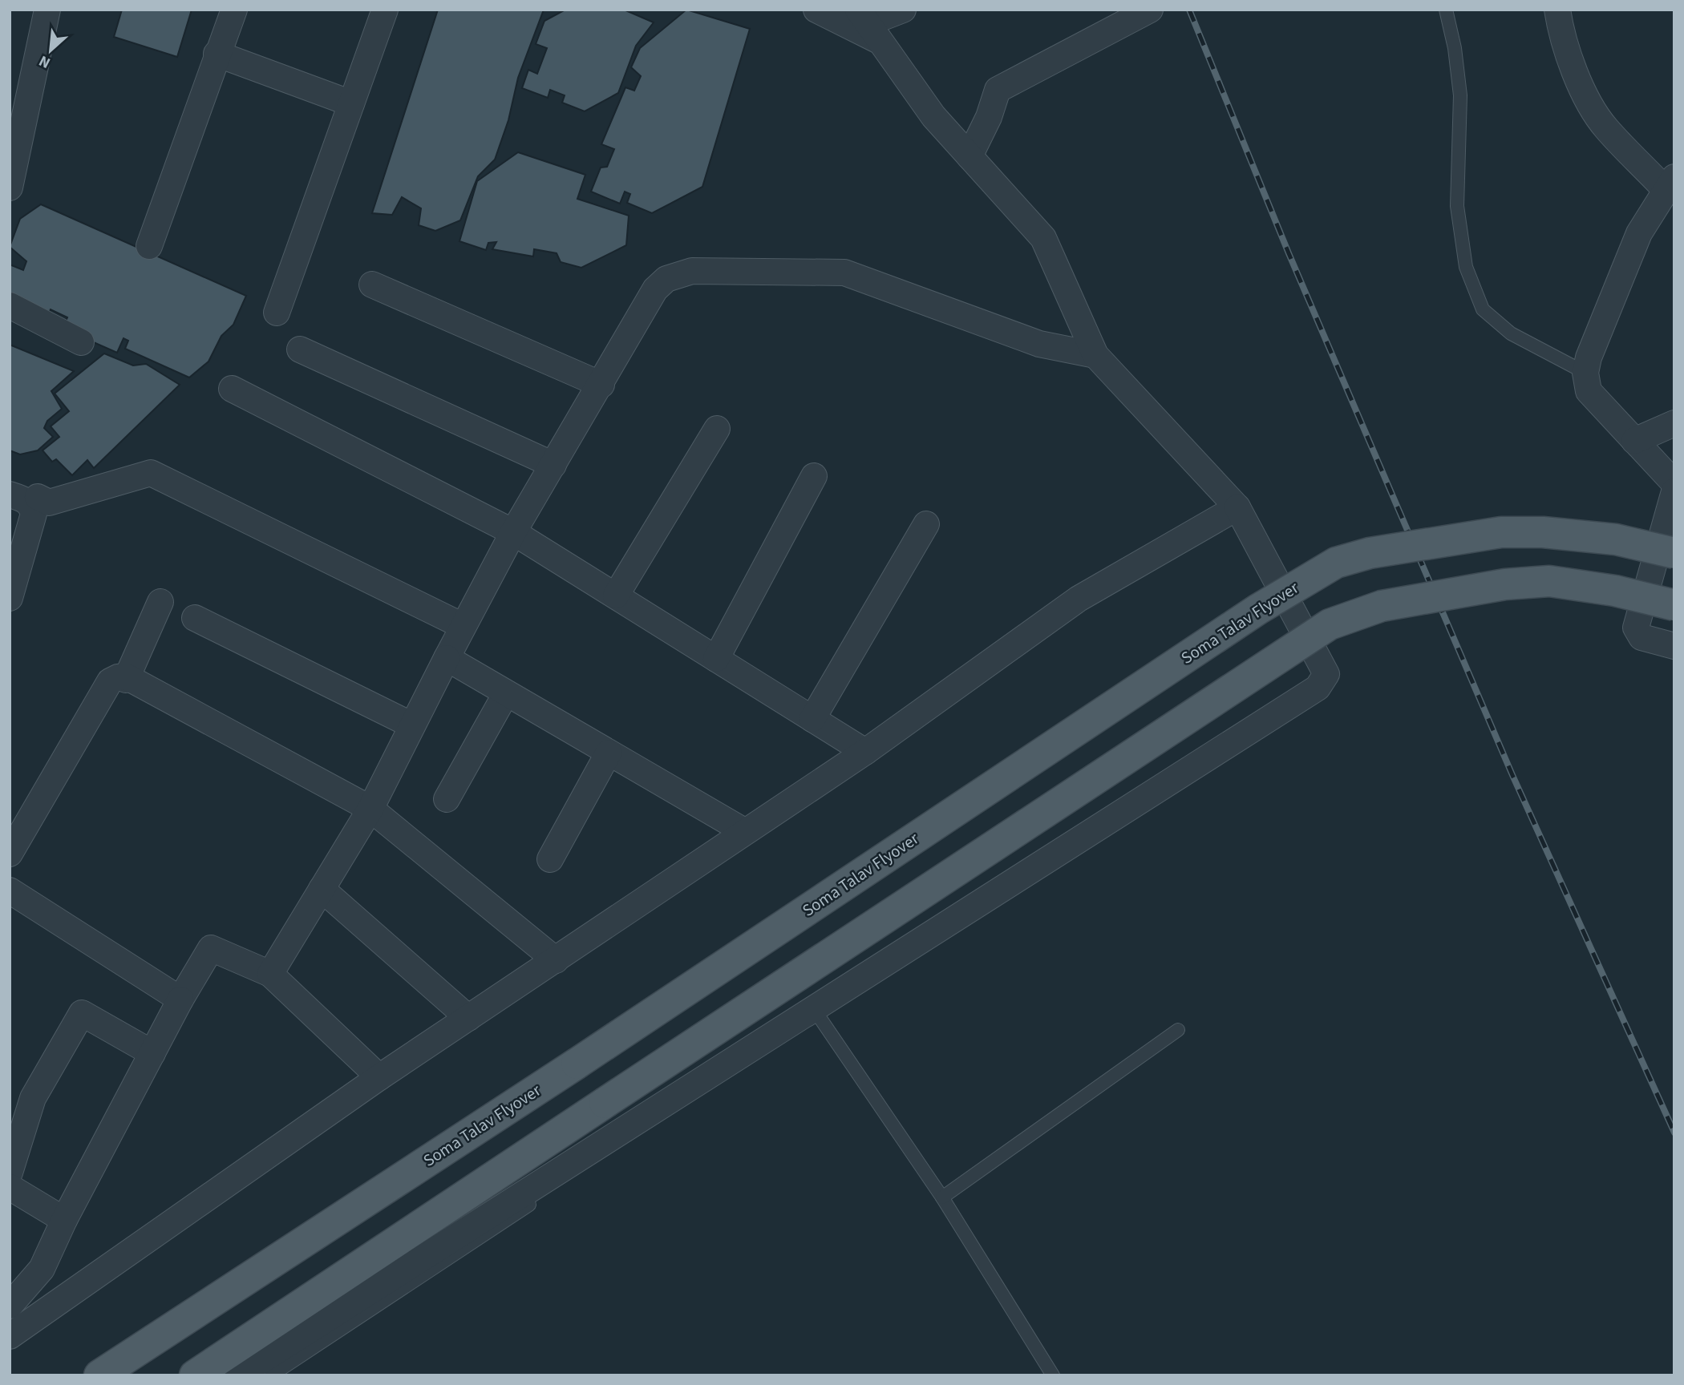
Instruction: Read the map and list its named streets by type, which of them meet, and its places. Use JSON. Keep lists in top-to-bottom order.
{
  "streets": {
    "main road": ["Soma Talav Flyover"]
  },
  "north": "bottom left"
}
